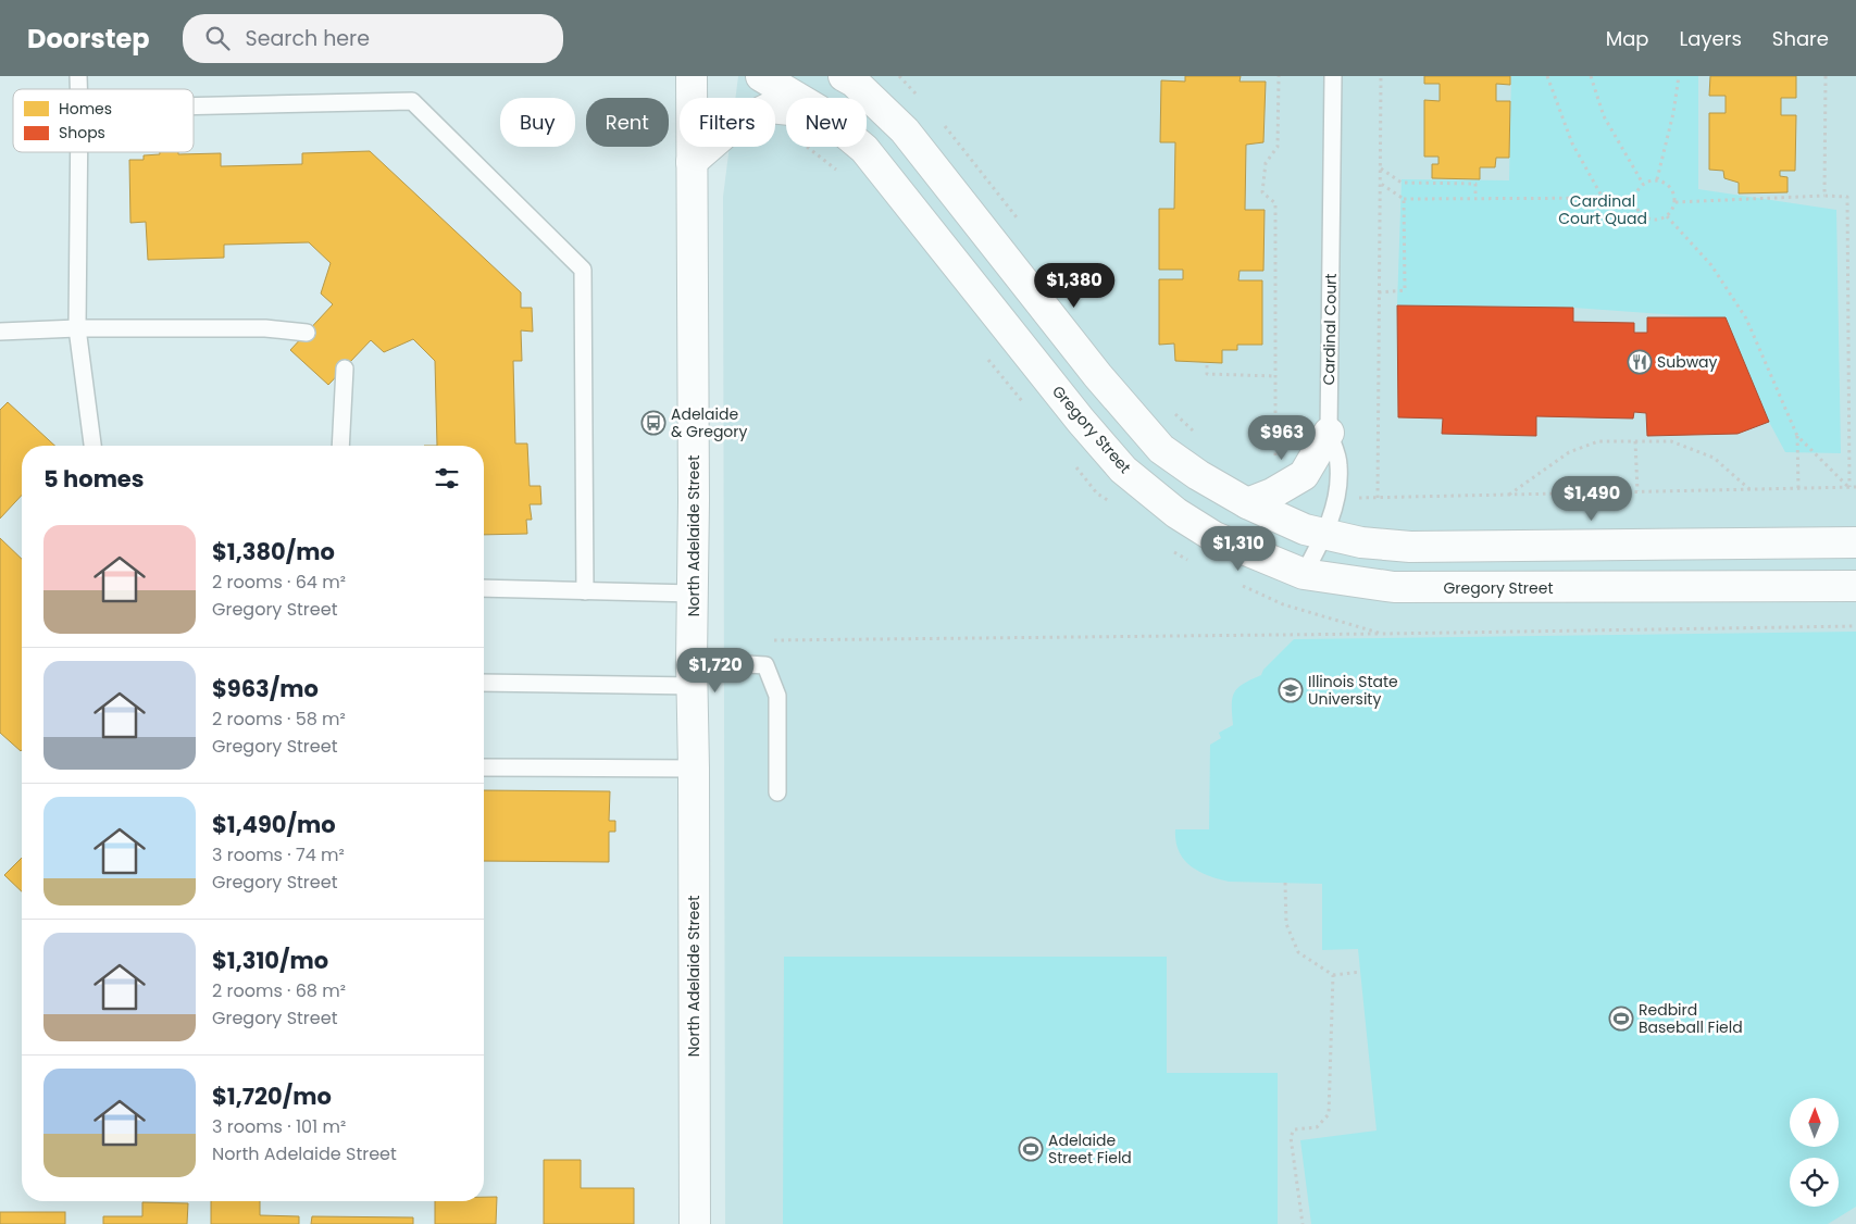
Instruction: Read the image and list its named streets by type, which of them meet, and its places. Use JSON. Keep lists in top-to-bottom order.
{
  "streets": {
    "main road": ["Gregory Street", "North Adelaide Street"],
    "lane": ["Cardinal Court"]
  },
  "crossings": [
    ["Cardinal Court", "Gregory Street"]
  ],
  "parks": ["Cardinal Court Quad"],
  "places": {
    "restaurant": ["Subway"],
    "bus stop": ["Adelaide & Gregory"],
    "school or university": ["Illinois State University"],
    "sports": ["Redbird Baseball Field", "Adelaide Street Field"]
  },
  "legend": ["Homes", "Shops"],
  "north": "top",
  "page": {
    "header": "Doorstep",
    "search": "Search here",
    "nav": ["Map", "Layers", "Share"],
    "chip": [
      "Buy",
      "Rent",
      "Filters",
      "New"
    ],
    "price": [
      "$1,380",
      "$963",
      "$1,490",
      "$1,310",
      "$1,720"
    ],
    "heading": "5 homes",
    "list": [
      {
        "name": "$1,380/mo",
        "note": "2 rooms · 64 m² · Gregory Street"
      },
      {
        "name": "$963/mo",
        "note": "2 rooms · 58 m² · Gregory Street"
      },
      {
        "name": "$1,490/mo",
        "note": "3 rooms · 74 m² · Gregory Street"
      },
      {
        "name": "$1,310/mo",
        "note": "2 rooms · 68 m² · Gregory Street"
      },
      {
        "name": "$1,720/mo",
        "note": "3 rooms · 101 m² · North Adelaide Street"
      }
    ]
  }
}
